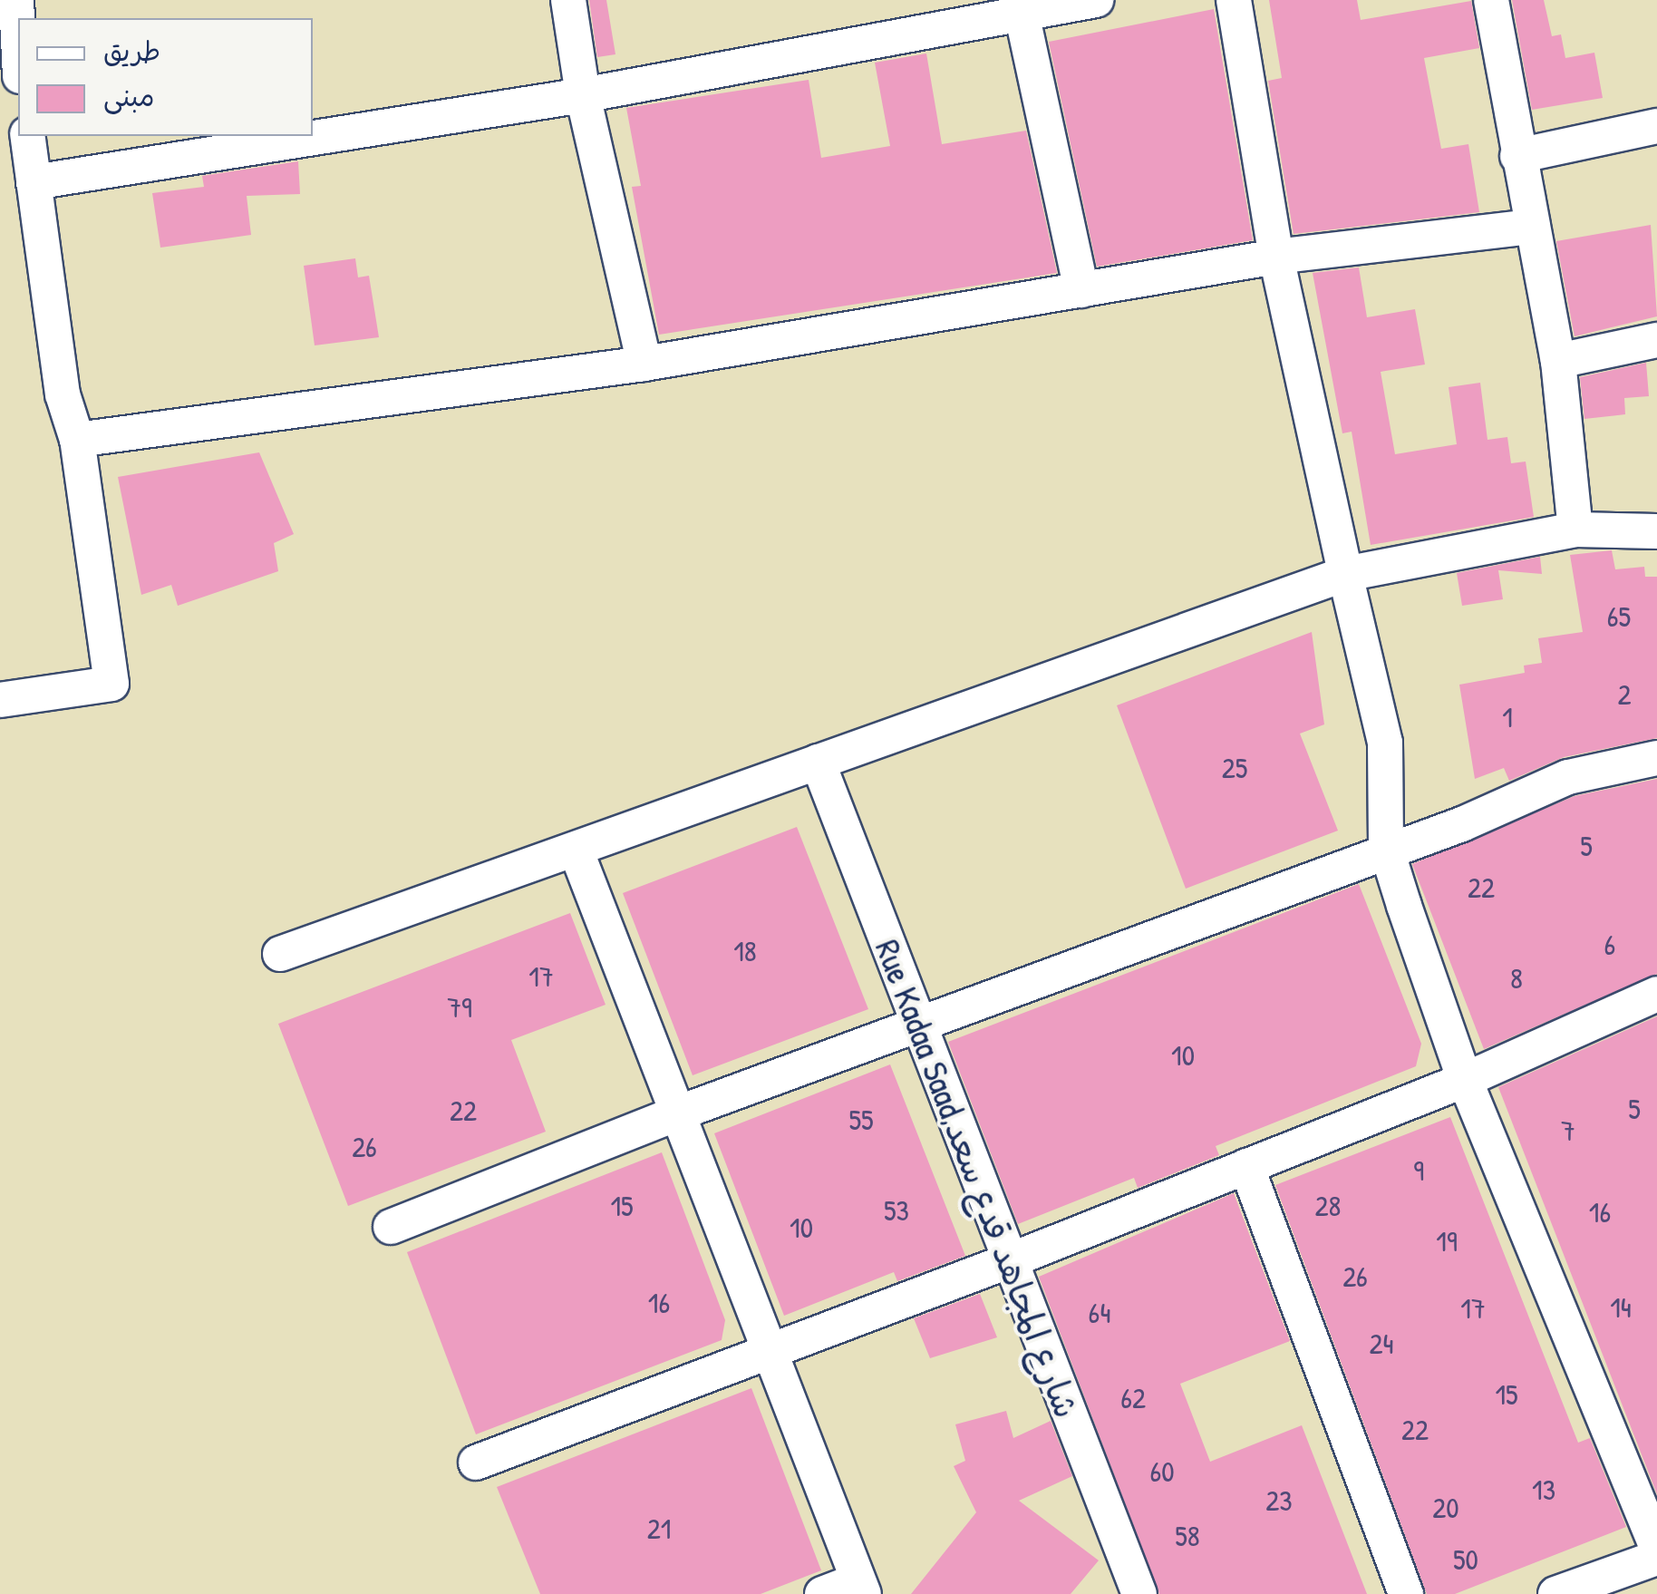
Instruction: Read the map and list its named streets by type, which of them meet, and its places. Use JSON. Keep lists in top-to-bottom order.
{
  "streets": {
    "street": ["Rue Kadaa Saad,شارع المجاهد قدع سعد"]
  },
  "house_numbers": [
    "65",
    "2",
    "1",
    "25",
    "5",
    "22",
    "6",
    "18",
    "17",
    "8",
    "79",
    "10",
    "5",
    "22",
    "55",
    "7",
    "26",
    "9",
    "15",
    "28",
    "53",
    "16",
    "10",
    "19",
    "26",
    "16",
    "14",
    "17",
    "64",
    "24",
    "15",
    "62",
    "22",
    "60",
    "13",
    "23",
    "20",
    "21",
    "58",
    "50"
  ],
  "legend": ["طريق", "مبنى"]
}
